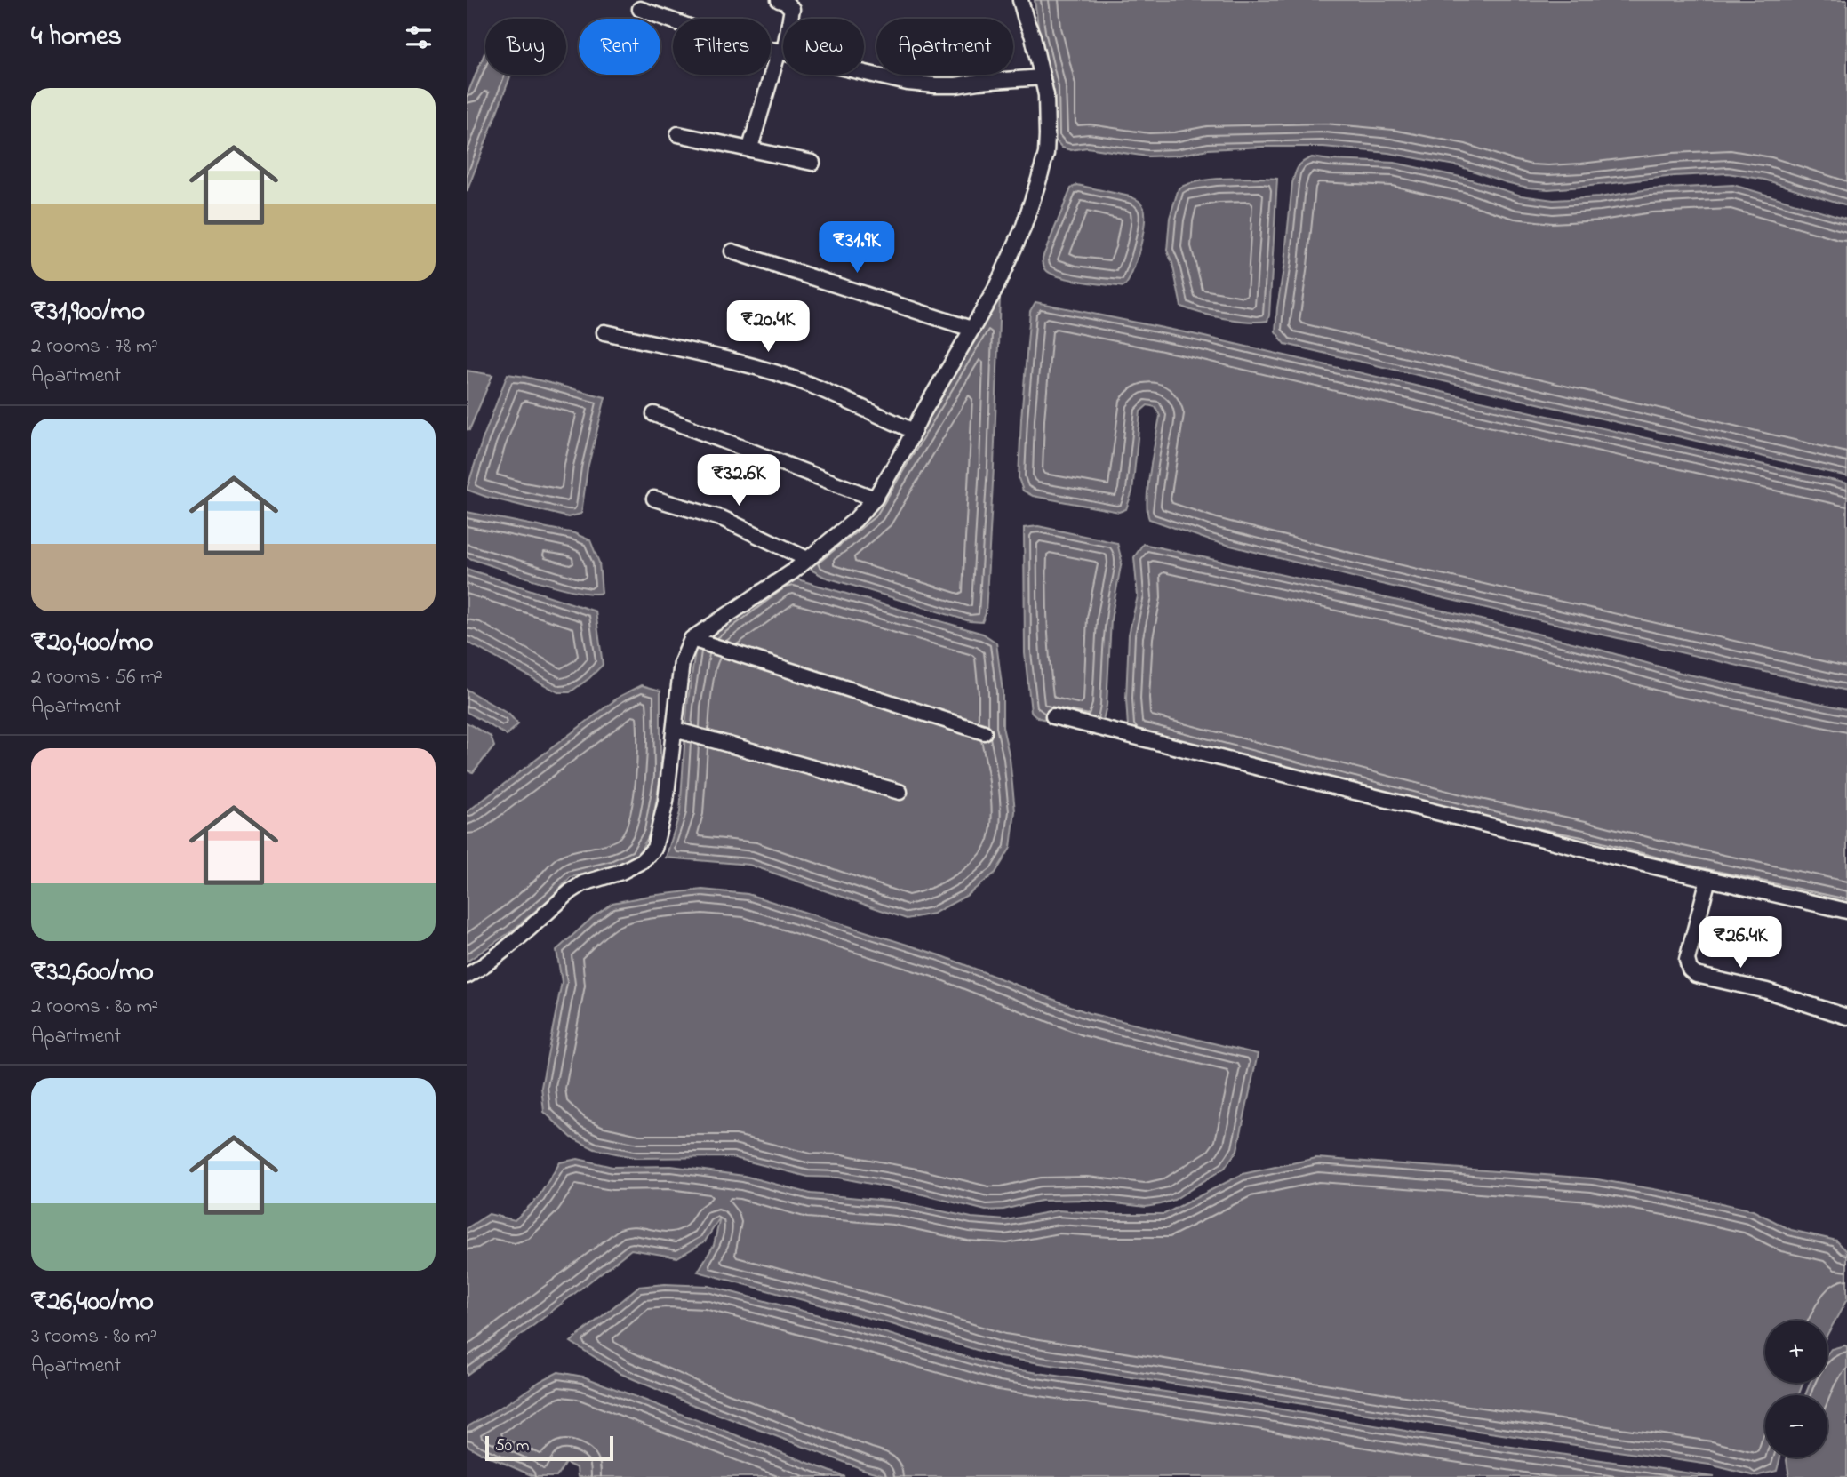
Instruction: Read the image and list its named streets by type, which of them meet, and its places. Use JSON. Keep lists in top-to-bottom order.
{
  "scale_bar": "50 m",
  "page": {
    "heading": "4 homes",
    "chip": [
      "Buy",
      "Rent",
      "Filters",
      "New",
      "Apartment"
    ],
    "list": [
      {
        "name": "₹31,900/mo",
        "note": "2 rooms · 78 m² · Apartment"
      },
      {
        "name": "₹20,400/mo",
        "note": "2 rooms · 56 m² · Apartment"
      },
      {
        "name": "₹32,600/mo",
        "note": "2 rooms · 80 m² · Apartment"
      },
      {
        "name": "₹26,400/mo",
        "note": "3 rooms · 80 m² · Apartment"
      }
    ],
    "price": [
      "₹31.9K",
      "₹20.4K",
      "₹32.6K",
      "₹26.4K"
    ],
    "map_buttons": ["+", "−"],
    "scale": "50 m"
  }
}
